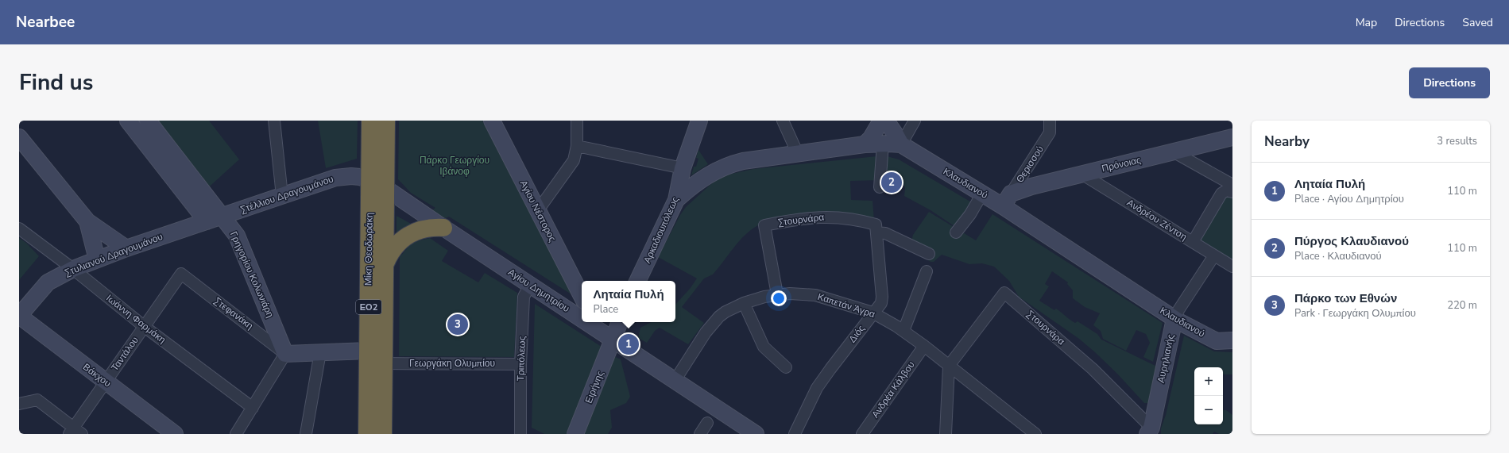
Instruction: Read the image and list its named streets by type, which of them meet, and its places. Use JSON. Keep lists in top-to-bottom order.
{
  "streets": {
    "highway": ["Μίκη Θεοδωράκη", "ΕΟ2"],
    "street": [
      "Θερισσού",
      "Πρόνοιας",
      "Κλαυδιανού",
      "Στέλλιου Δραγουμάνου",
      "Αγίου Νέστορος",
      "Στουρνάρα",
      "Ανδρέου Ζέντση",
      "Αρκαδιουπόλεως",
      "Στυλιανού Δραγουμάνου",
      "Γρηγορίου Κολωνιάρη",
      "Αγίου Δημητρίου",
      "Καπετάν Άγρα",
      "Στεφανάκη",
      "Ιωάννη Φαρμάκη",
      "Διός",
      "Ταντάλου",
      "Τριπόλεως",
      "Αυρηλιανής",
      "Γεωργάκη Ολυμπίου",
      "Βάκχου",
      "Ειρήνης",
      "Ανδρέα Κάλβου"
    ]
  },
  "crossings": [
    ["Θερισσού", "Πρόνοιας"],
    ["Θερισσού", "Κλαυδιανού"],
    ["Πρόνοιας", "Κλαυδιανού"],
    ["Πρόνοιας", "Ανδρέου Ζέντση"],
    ["Κλαυδιανού", "Αρκαδιουπόλεως"],
    ["Κλαυδιανού", "Αυρηλιανής"],
    ["Στέλλιου Δραγουμάνου", "Μίκη Θεοδωράκη"],
    ["Στέλλιου Δραγουμάνου", "Στυλιανού Δραγουμάνου"],
    ["Στέλλιου Δραγουμάνου", "Γρηγορίου Κολωνιάρη"],
    ["Στέλλιου Δραγουμάνου", "Αγίου Δημητρίου"],
    ["Στουρνάρα", "Καπετάν Άγρα"],
    ["Στουρνάρα", "Διός"],
    ["Στουρνάρα", "Αυρηλιανής"],
    ["Ανδρέου Ζέντση", "Αυρηλιανής"],
    ["Μίκη Θεοδωράκη", "Αγίου Δημητρίου"],
    ["Μίκη Θεοδωράκη", "Γεωργάκη Ολυμπίου"],
    ["Στυλιανού Δραγουμάνου", "Γρηγορίου Κολωνιάρη"],
    ["Στυλιανού Δραγουμάνου", "Ιωάννη Φαρμάκη"],
    ["Στυλιανού Δραγουμάνου", "Βάκχου"],
    ["Γρηγορίου Κολωνιάρη", "Στεφανάκη"],
    ["Αγίου Δημητρίου", "Καπετάν Άγρα"],
    ["Αγίου Δημητρίου", "Τριπόλεως"],
    ["Αγίου Δημητρίου", "Ειρήνης"],
    ["Καπετάν Άγρα", "Διός"],
    ["Καπετάν Άγρα", "Ανδρέα Κάλβου"],
    ["Στεφανάκη", "Ταντάλου"],
    ["Ιωάννη Φαρμάκη", "Ταντάλου"],
    ["Ταντάλου", "Βάκχου"],
    ["Τριπόλεως", "Γεωργάκη Ολυμπίου"]
  ],
  "parks": ["Πάρκο Γεωργίου Ιβάνοφ"],
  "page": {
    "header": "Nearbee",
    "nav": ["Map", "Directions", "Saved"],
    "title": "Find us",
    "buttons": "Directions",
    "heading": ["Nearby", "3 results"],
    "list": [
      {
        "mark": "1",
        "name": "Ληταία Πυλή",
        "note": "Place · Αγίου Δημητρίου",
        "value": "110 m"
      },
      {
        "mark": "2",
        "name": "Πύργος Κλαυδιανού",
        "note": "Place · Κλαυδιανού",
        "value": "110 m"
      },
      {
        "mark": "3",
        "name": "Πάρκο των Εθνών",
        "note": "Park · Γεωργάκη Ολυμπίου",
        "value": "220 m"
      }
    ],
    "pins": ["2", "3", "1"],
    "popup": ["Ληταία Πυλή", "Place"],
    "map_buttons": ["+", "−"]
  }
}
